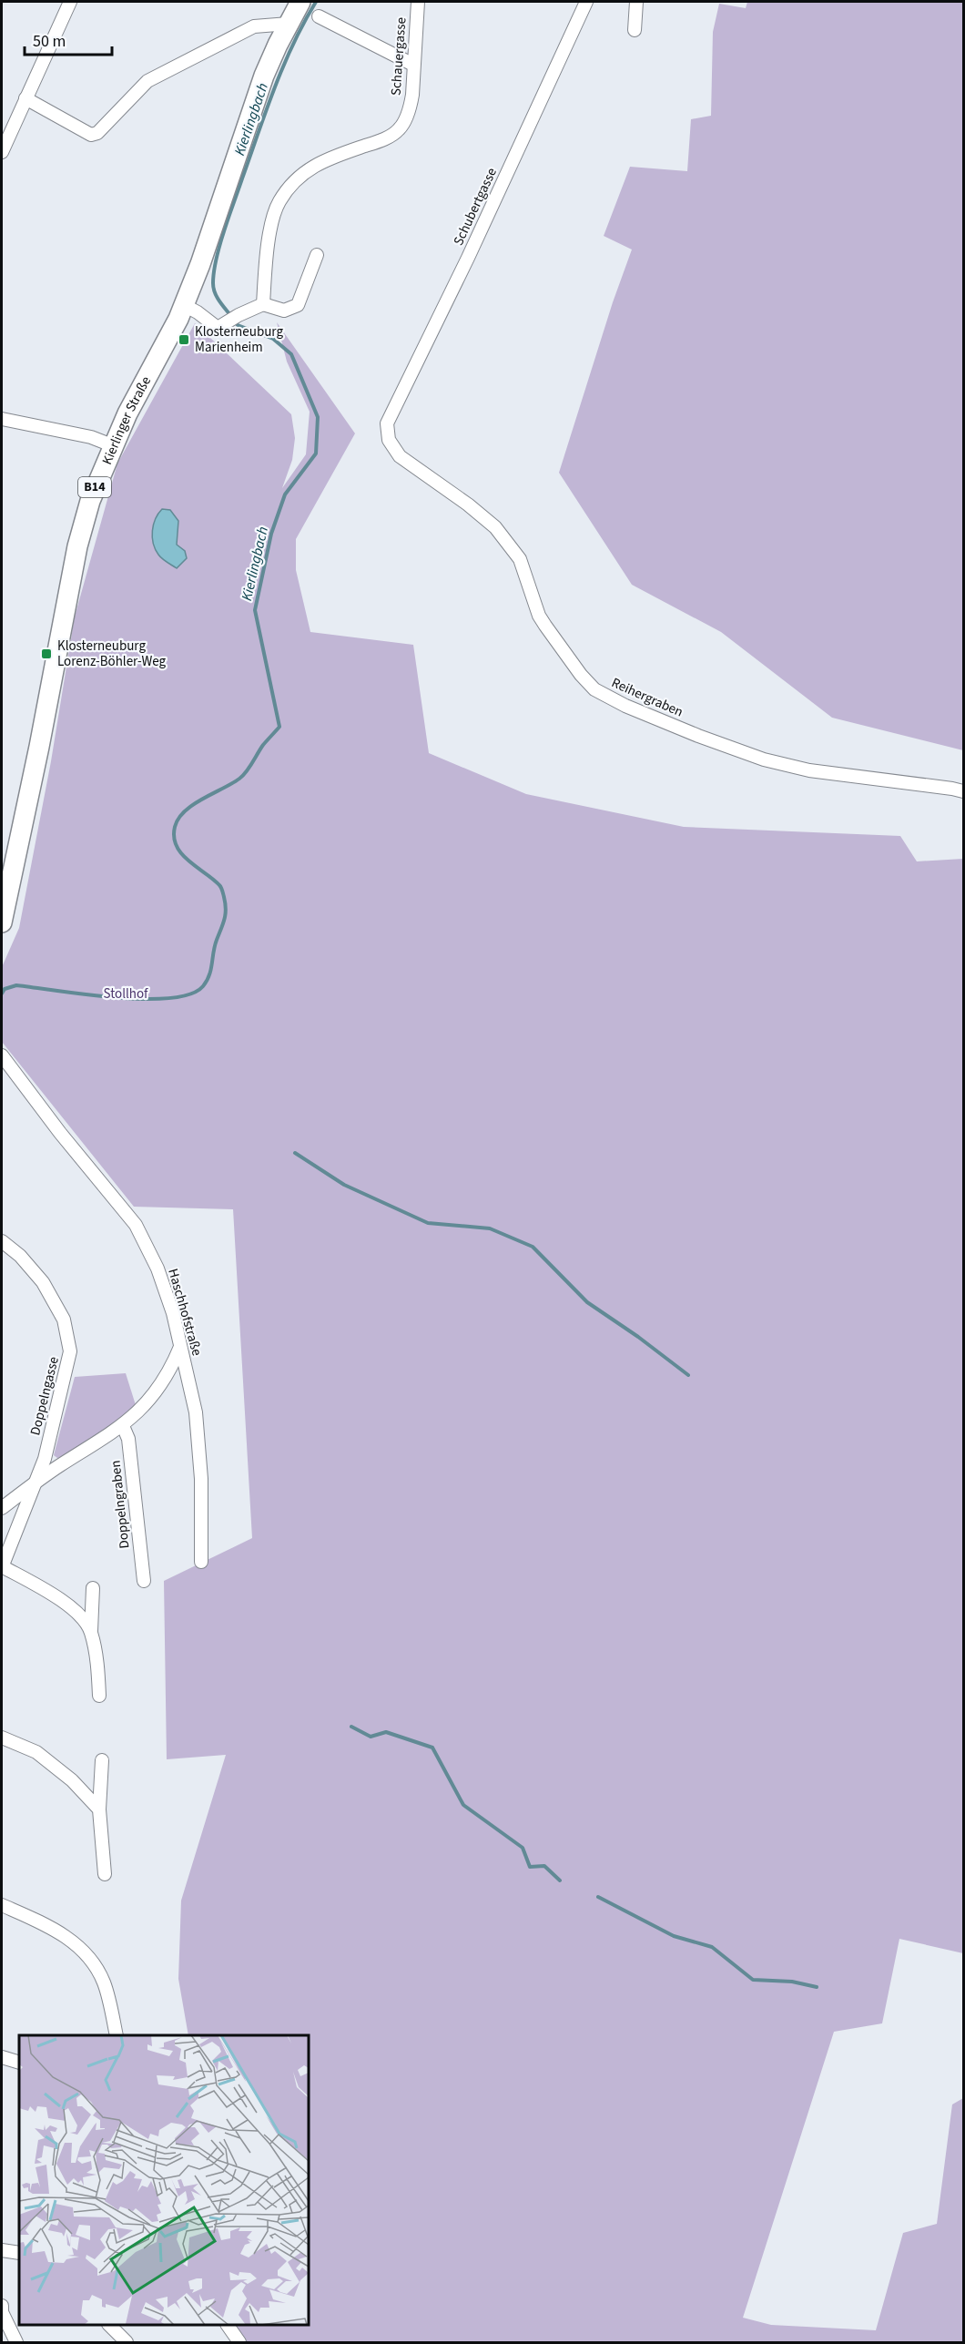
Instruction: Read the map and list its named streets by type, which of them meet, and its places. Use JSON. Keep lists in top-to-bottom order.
{
  "streets": {
    "main road": ["Kierlinger Straße", "B14"],
    "street": [
      "Schauergasse",
      "Schubertgasse",
      "Reihergraben",
      "Haschhofstraße",
      "Doppelngasse",
      "Doppelngraben"
    ]
  },
  "crossings": [
    ["Schubertgasse", "Reihergraben"]
  ],
  "water": ["Kierlingbach"],
  "parks": ["Stollhof"],
  "places": {
    "transit": ["Klosterneuburg Marienheim", "Klosterneuburg Lorenz-Böhler-Weg"]
  },
  "scale_bar": "50 m"
}
